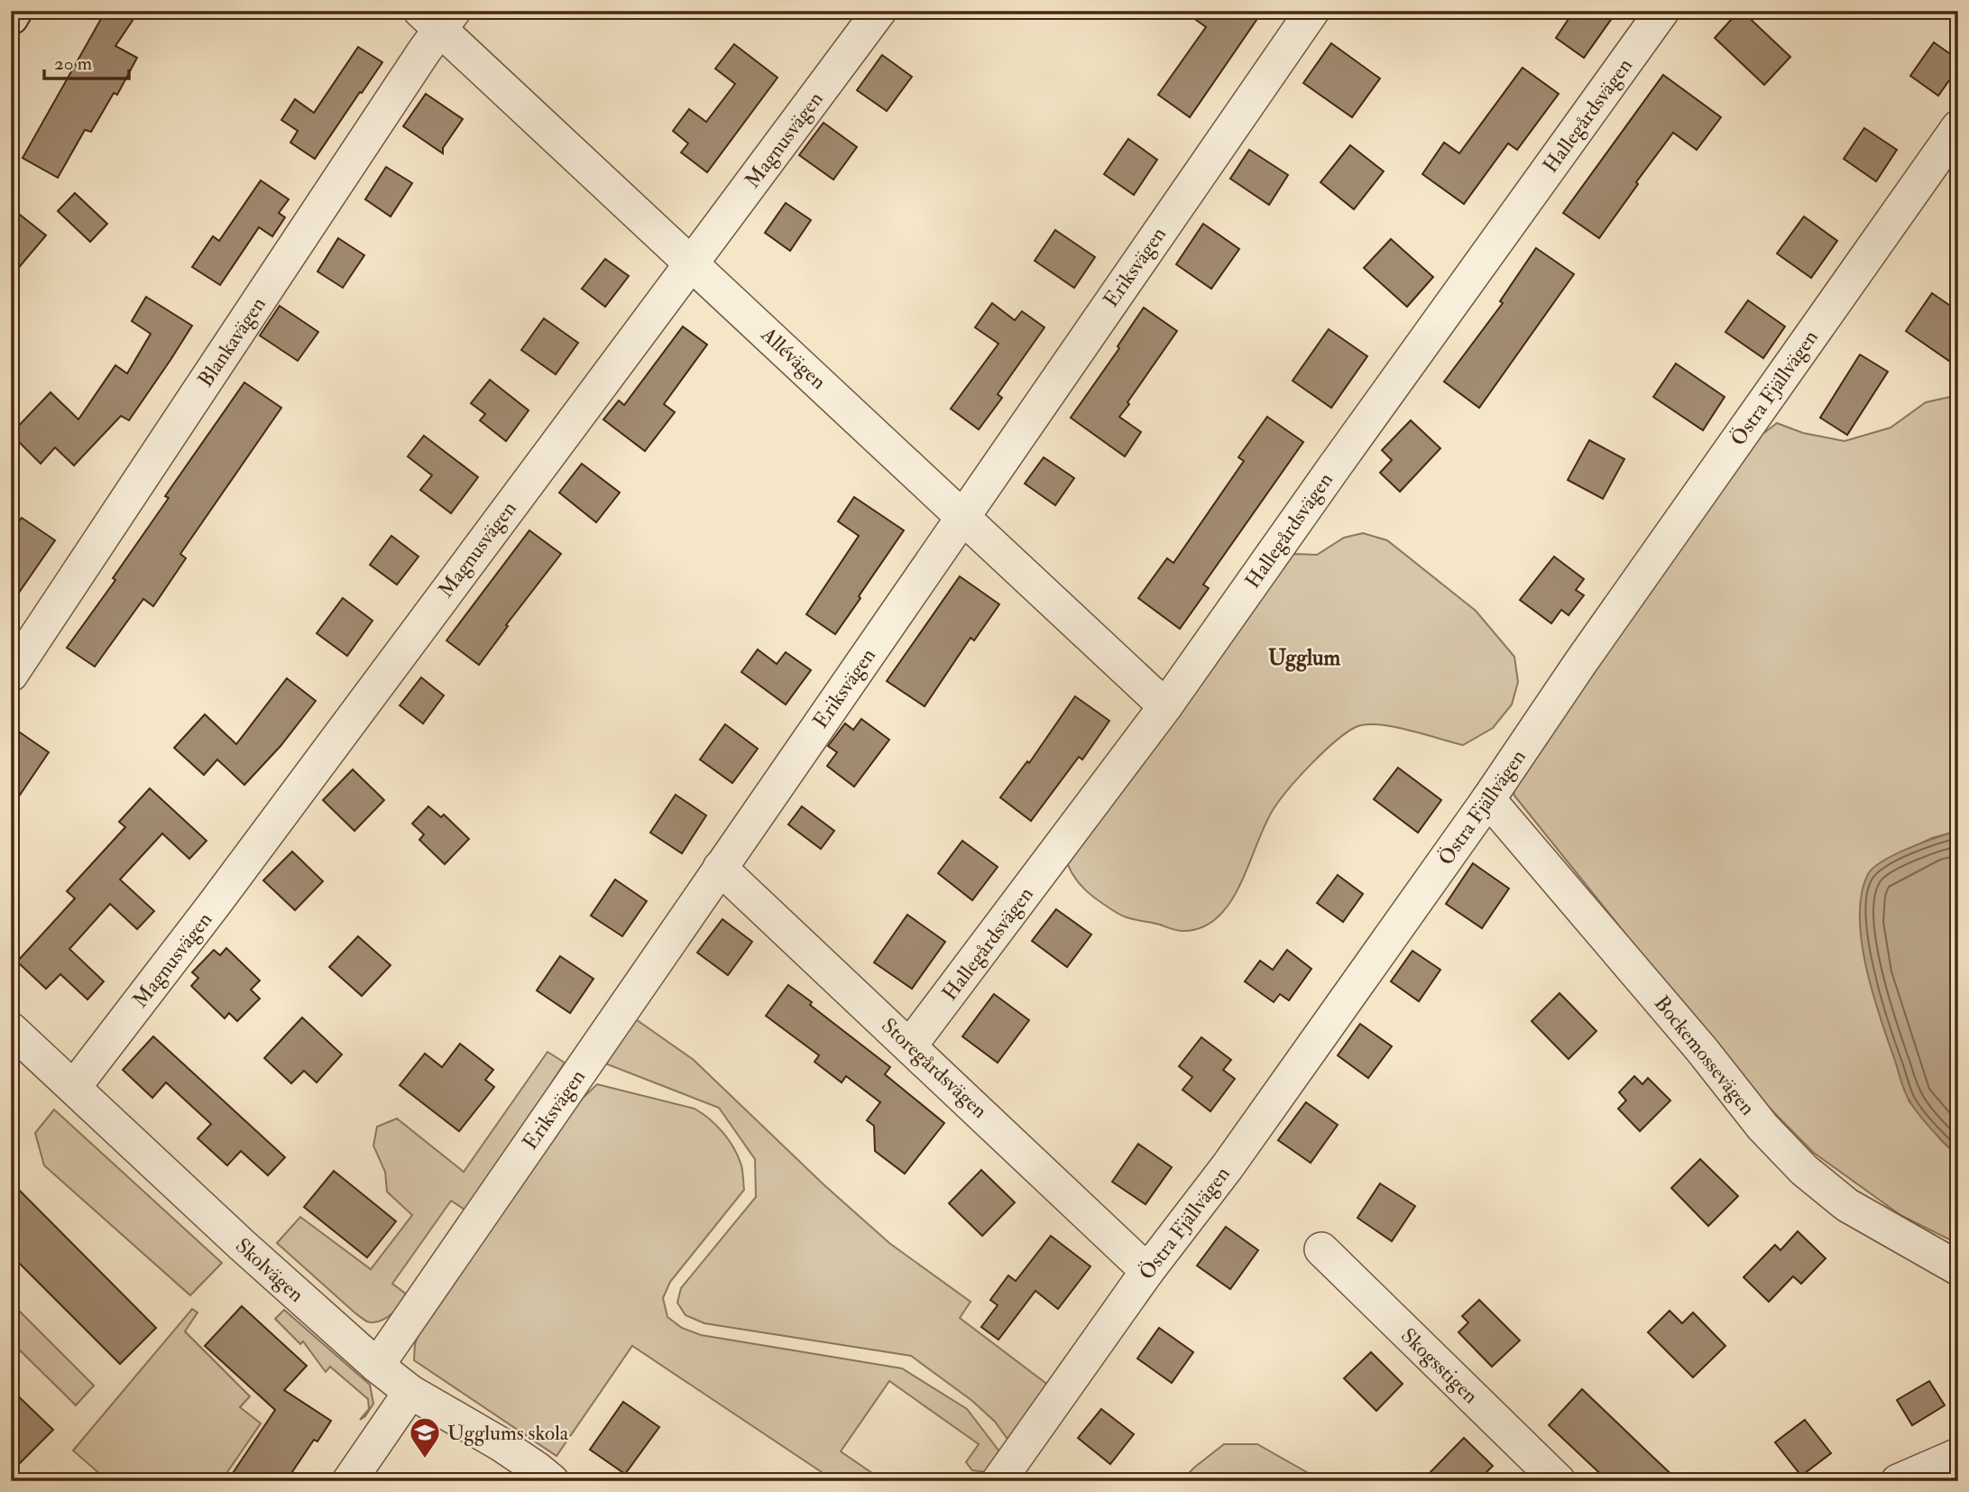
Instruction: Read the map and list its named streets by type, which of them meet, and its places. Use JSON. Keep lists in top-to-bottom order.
{
  "streets": {
    "street": [
      "Hallegårdsvägen",
      "Magnusvägen",
      "Eriksvägen",
      "Blankavägen",
      "Allévägen",
      "Östra Fjällvägen",
      "Bockemossevägen",
      "Storegårdsvägen",
      "Skolvägen",
      "Skogsstigen"
    ]
  },
  "crossings": [
    ["Hallegårdsvägen", "Allévägen"],
    ["Hallegårdsvägen", "Storegårdsvägen"],
    ["Magnusvägen", "Allévägen"],
    ["Magnusvägen", "Skolvägen"],
    ["Eriksvägen", "Allévägen"],
    ["Eriksvägen", "Storegårdsvägen"],
    ["Eriksvägen", "Skolvägen"],
    ["Blankavägen", "Allévägen"],
    ["Östra Fjällvägen", "Bockemossevägen"],
    ["Östra Fjällvägen", "Storegårdsvägen"]
  ],
  "districts": ["Ugglum"],
  "places": {
    "school or university": ["Ugglums skola"]
  },
  "scale_bar": "20 m"
}
